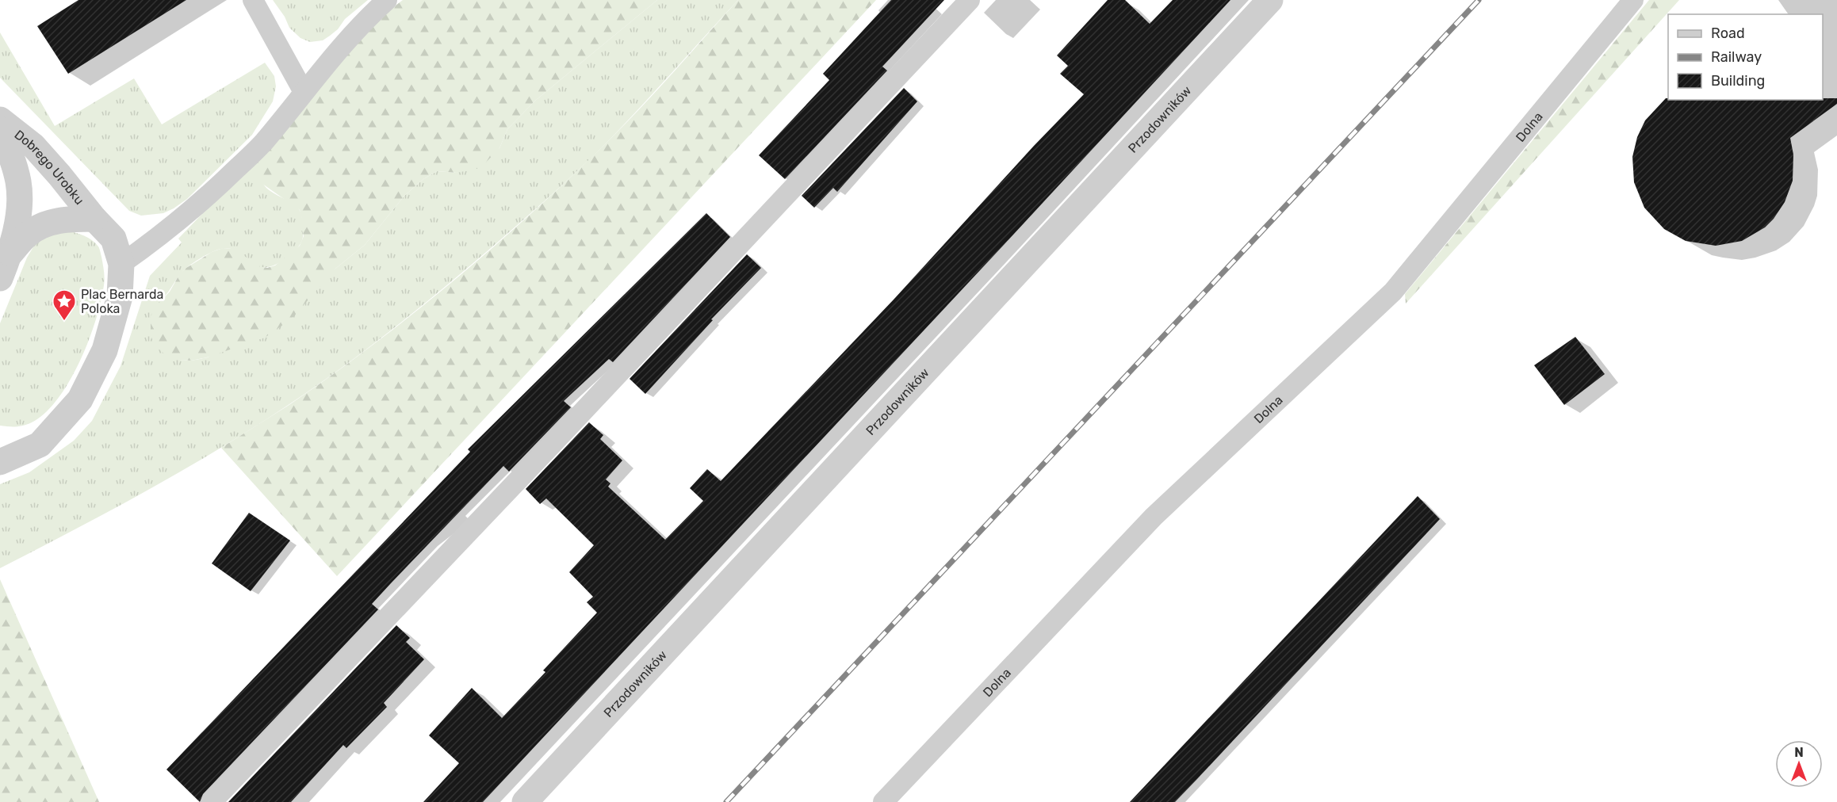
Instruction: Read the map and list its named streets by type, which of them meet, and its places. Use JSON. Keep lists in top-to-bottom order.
{
  "streets": {
    "street": ["Przodowników", "Dobrego Urobku"],
    "lane": ["Dolna"]
  },
  "places": {
    "place": ["Plac Bernarda Poloka"]
  },
  "legend": ["Road", "Railway", "Building"],
  "north": "top"
}
